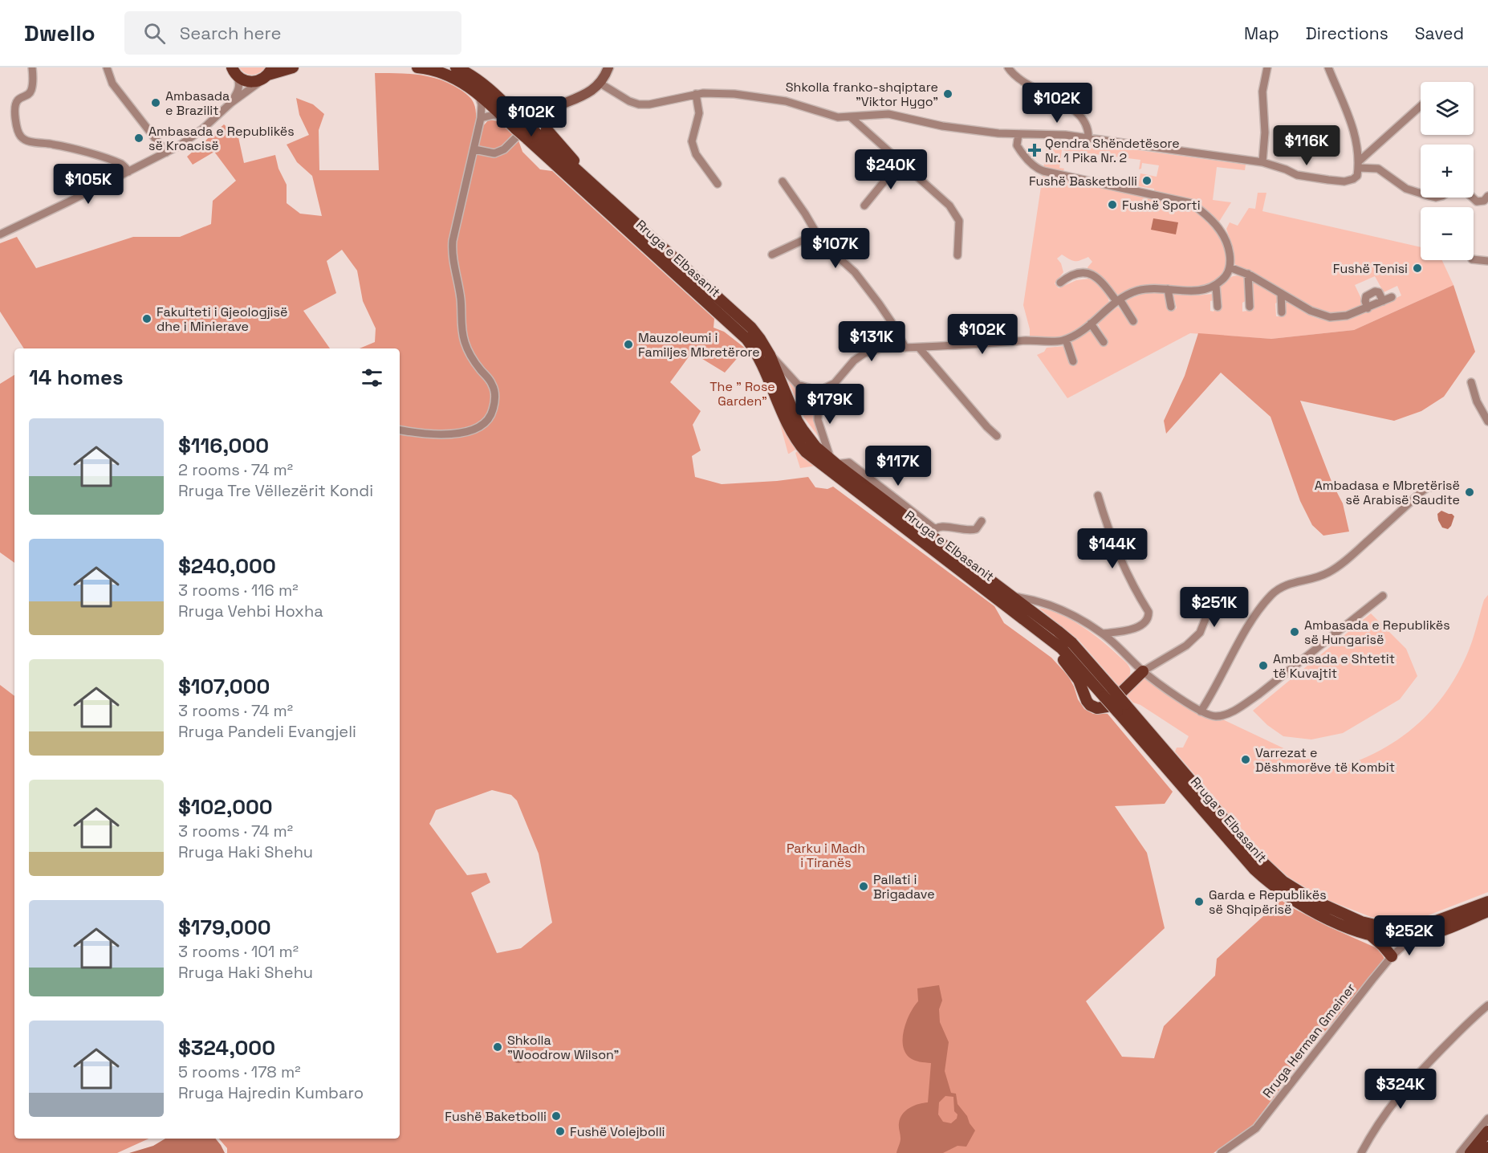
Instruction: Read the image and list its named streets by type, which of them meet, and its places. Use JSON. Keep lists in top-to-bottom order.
{
  "streets": {
    "main road": ["Rruga e Elbasanit"],
    "street": ["Rruga Herman Gmeiner"]
  },
  "crossings": [
    ["Rruga e Elbasanit", "Rruga Herman Gmeiner"]
  ],
  "parks": ["The \" Rose Garden\"", "Parku i Madh i Tiranës"],
  "places": {
    "other": [
      "Shkolla franko-shqiptare \"Viktor Hygo\"",
      "Ambasada e Brazilit",
      "Ambasada e Republikës së Kroacisë",
      "Fushë Basketbolli",
      "Fushë Sporti",
      "Fushë Tenisi",
      "Fakulteti i Gjeologjisë dhe i Minierave",
      "Mauzoleumi i Familjes Mbretërore",
      "Ambadasa e Mbretërisë së Arabisë Saudite",
      "Ambasada e Republikës së Hungarisë",
      "Ambasada e Shtetit të Kuvajtit",
      "Varrezat e Dëshmorëve të Kombit",
      "Pallati i Brigadave",
      "Garda e Republikës së Shqipërisë",
      "Shkolla \"Woodrow Wilson\"",
      "Fushë Baketbolli",
      "Fushë Volejbolli"
    ],
    "health": ["Qendra Shëndetësore Nr. 1 Pika Nr. 2"]
  },
  "page": {
    "header": "Dwello",
    "search": "Search here",
    "nav": ["Map", "Directions", "Saved"],
    "map_buttons": ["+", "−"],
    "price": [
      "$102K",
      "$102K",
      "$116K",
      "$240K",
      "$105K",
      "$107K",
      "$102K",
      "$131K",
      "$179K",
      "$117K",
      "$144K",
      "$251K",
      "$252K",
      "$324K"
    ],
    "heading": "14 homes",
    "list": [
      {
        "name": "$116,000",
        "note": "2 rooms · 74 m² · Rruga Tre Vëllezërit Kondi"
      },
      {
        "name": "$240,000",
        "note": "3 rooms · 116 m² · Rruga Vehbi Hoxha"
      },
      {
        "name": "$107,000",
        "note": "3 rooms · 74 m² · Rruga Pandeli Evangjeli"
      },
      {
        "name": "$102,000",
        "note": "3 rooms · 74 m² · Rruga Haki Shehu"
      },
      {
        "name": "$179,000",
        "note": "3 rooms · 101 m² · Rruga Haki Shehu"
      },
      {
        "name": "$324,000",
        "note": "5 rooms · 178 m² · Rruga Hajredin Kumbaro"
      }
    ]
  }
}
